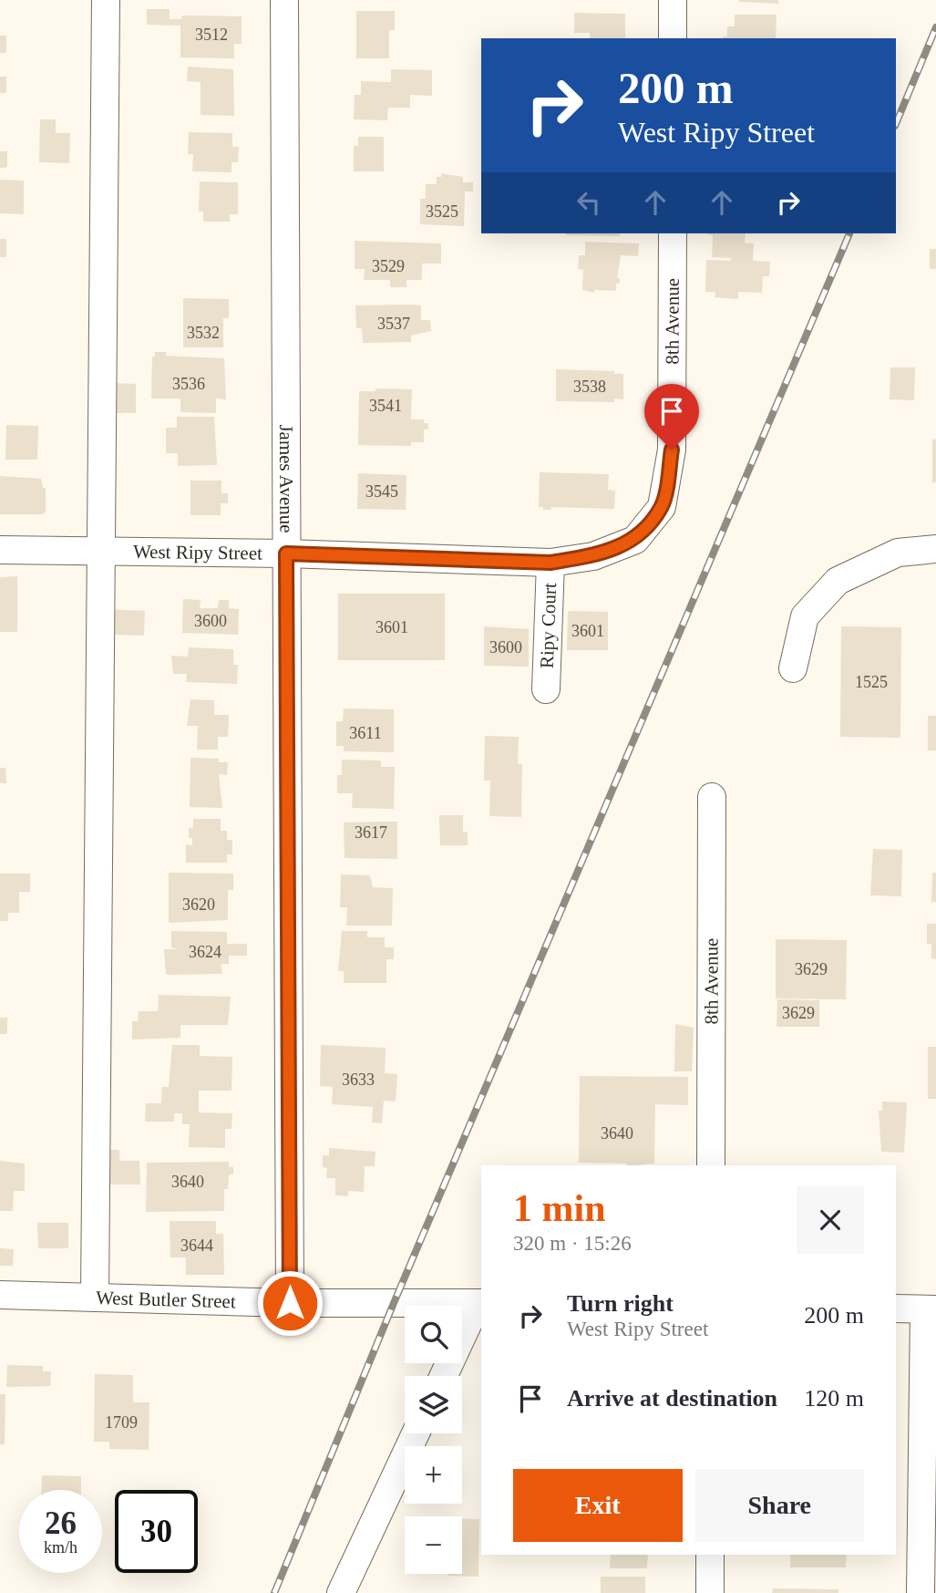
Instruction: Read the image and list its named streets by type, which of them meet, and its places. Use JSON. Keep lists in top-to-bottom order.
{
  "streets": {
    "street": [
      "8th Avenue",
      "James Avenue",
      "West Ripy Street",
      "Ripy Court",
      "West Butler Street"
    ]
  },
  "crossings": [
    ["8th Avenue", "West Ripy Street"],
    ["James Avenue", "West Ripy Street"],
    ["James Avenue", "West Butler Street"],
    ["West Ripy Street", "Ripy Court"]
  ],
  "house_numbers": [
    "3512",
    "3525",
    "3529",
    "3537",
    "3532",
    "3536",
    "3538",
    "3541",
    "3545",
    "3600",
    "3601",
    "3601",
    "3600",
    "1525",
    "3611",
    "3617",
    "3620",
    "3624",
    "3629",
    "3629",
    "3633",
    "3640",
    "3640",
    "3644",
    "1709"
  ],
  "page": {
    "turn": ["200 m", "West Ripy Street"],
    "heading": ["1 min", "320 m · 15:26"],
    "list": [
      {
        "name": "Turn right",
        "note": "West Ripy Street",
        "value": "200 m"
      },
      {
        "name": "Arrive at destination",
        "value": "120 m"
      }
    ],
    "map_buttons": ["+", "−"],
    "buttons": ["Exit", "Share"],
    "speed": "26 km/h",
    "limit": "30"
  }
}
